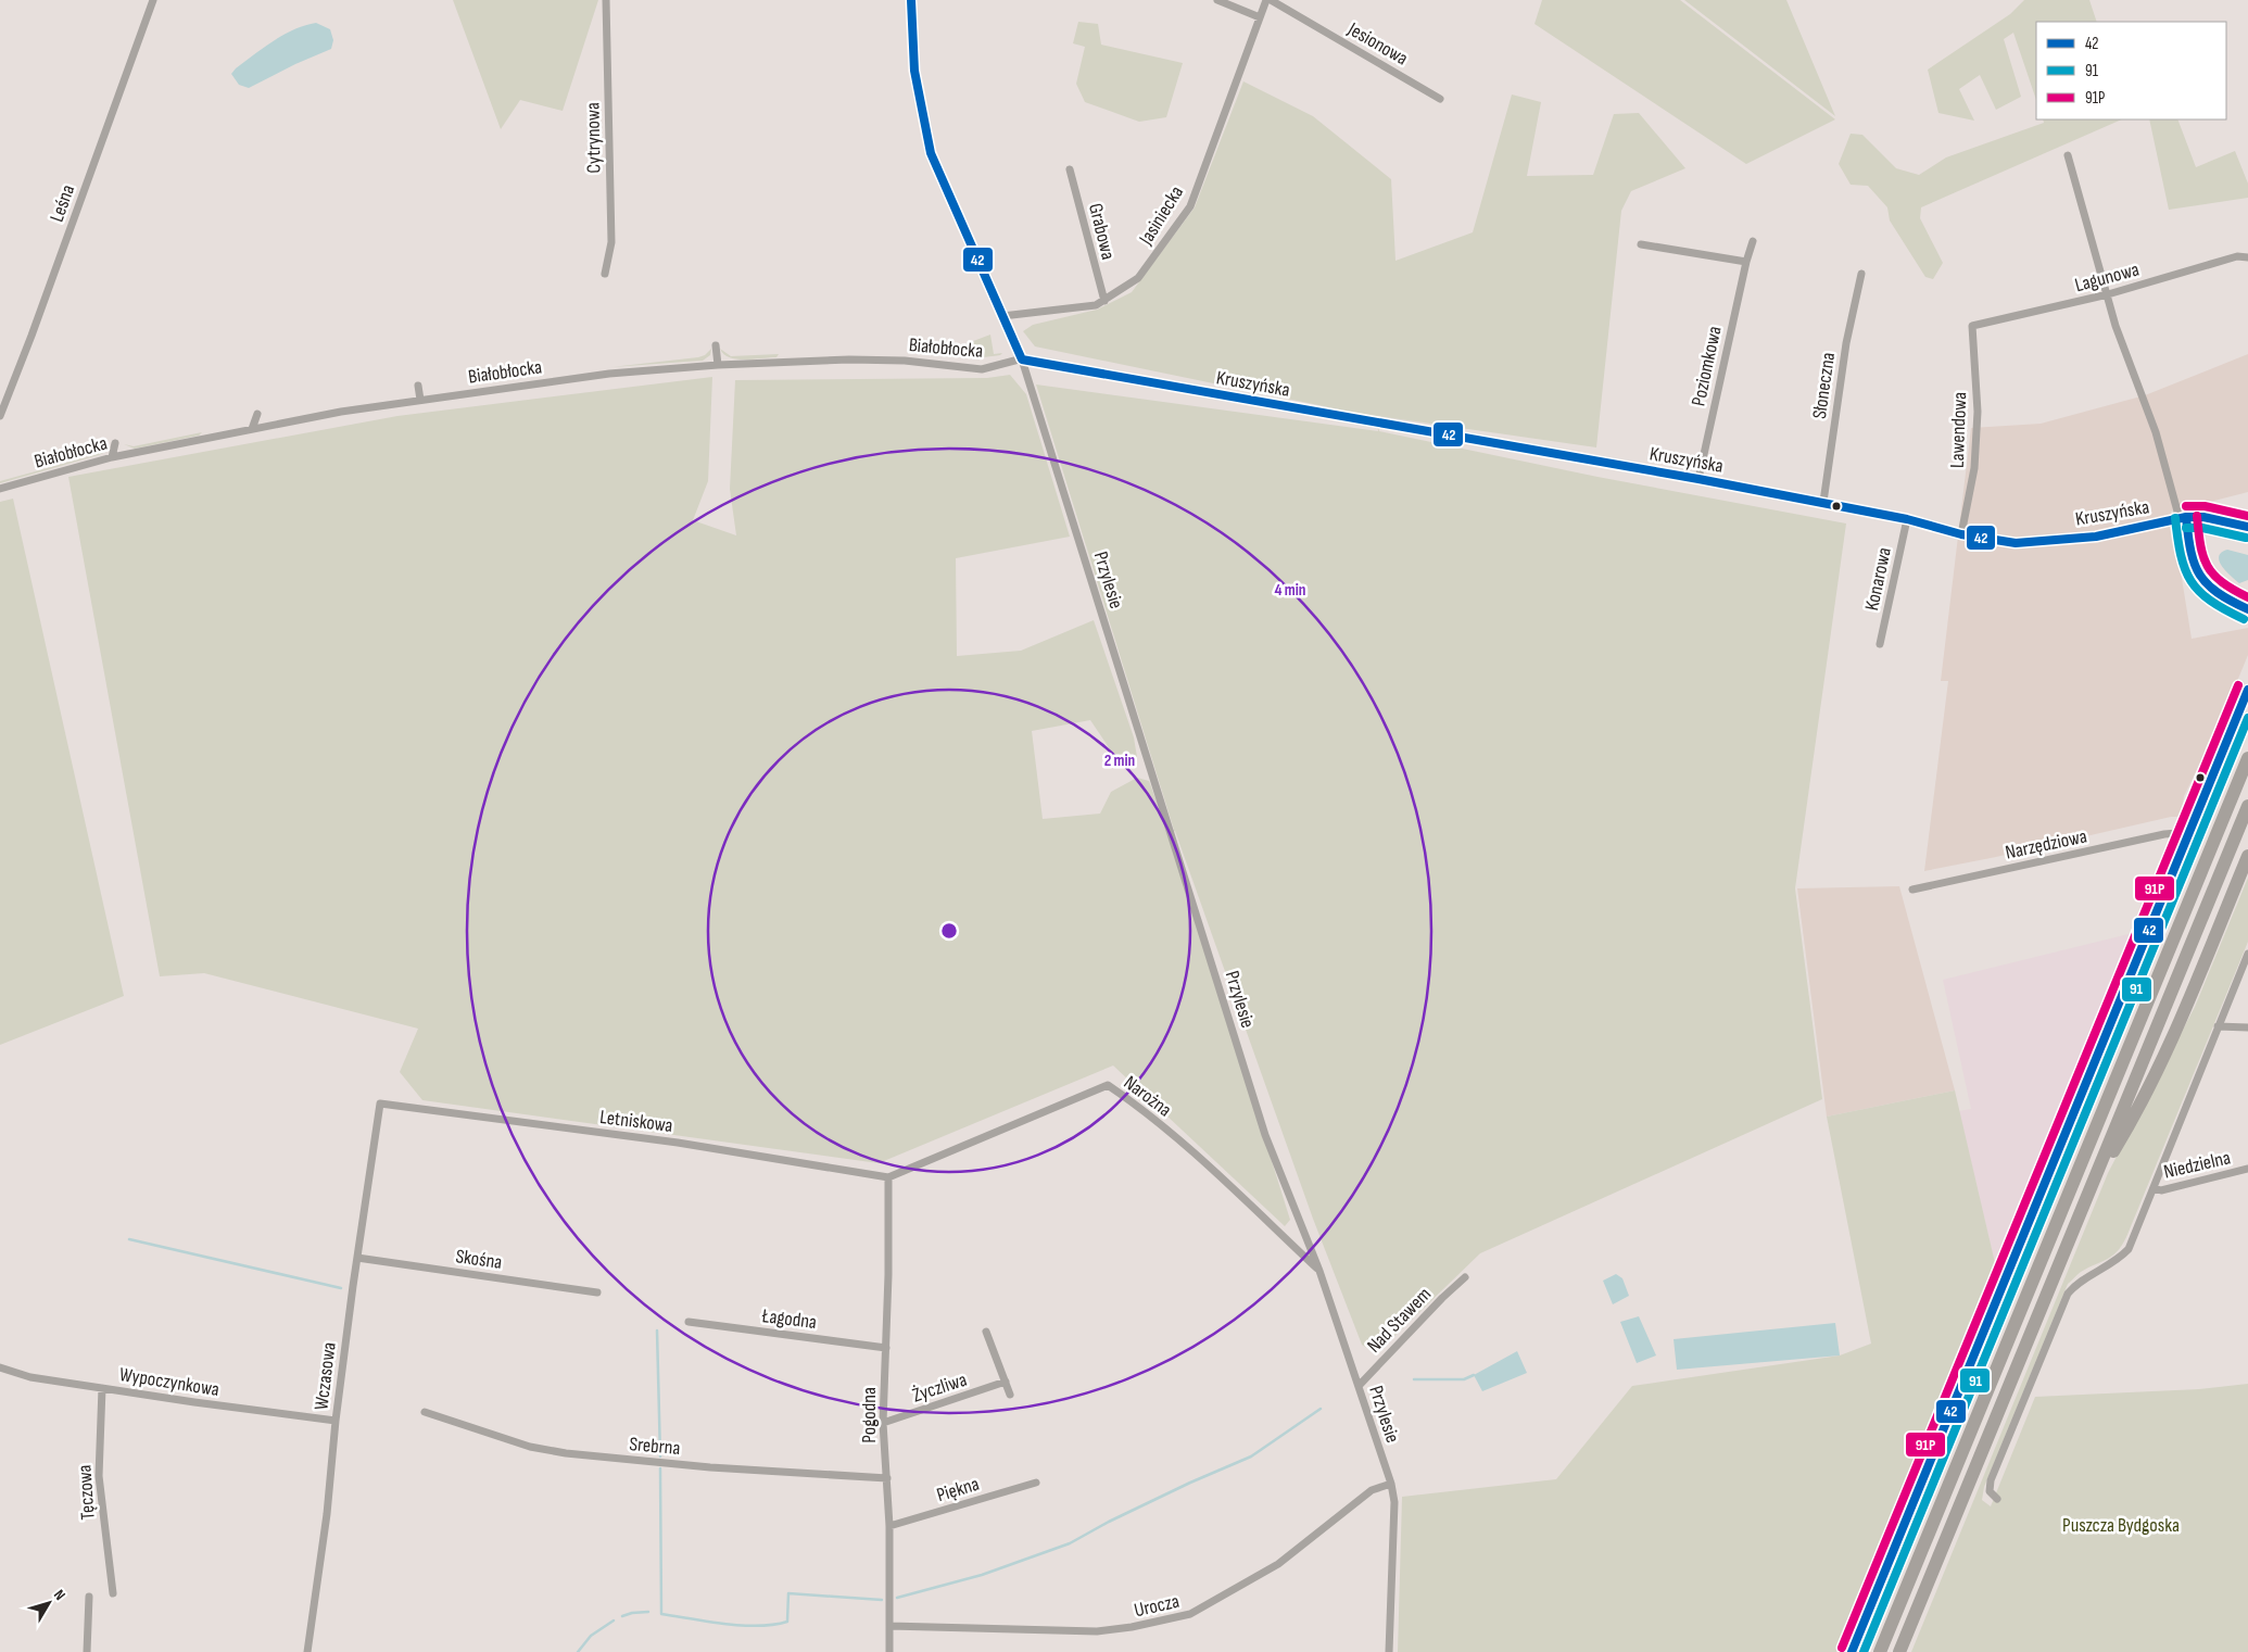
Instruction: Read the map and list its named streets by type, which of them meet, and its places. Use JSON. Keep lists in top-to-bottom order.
{
  "streets": {
    "street": [
      "Jesionowa",
      "Cytrynowa",
      "Leśna",
      "Jasiniecka",
      "Grabowa",
      "Lagunowa",
      "Białobłocka",
      "Poziomkowa",
      "Kruszyńska",
      "Słoneczna",
      "Lawendowa",
      "Konarowa",
      "Przylesie",
      "Narzędziowa",
      "Narożna",
      "Letniskowa",
      "Niedzielna",
      "Skośna",
      "Łagodna",
      "Nad Stawem",
      "Wczasowa",
      "Wypoczynkowa",
      "Życzliwa",
      "Pogodna",
      "Srebrna",
      "Piękna",
      "Tęczowa",
      "Urocza"
    ]
  },
  "crossings": [
    ["Jasiniecka", "Grabowa"],
    ["Lagunowa", "Lawendowa"],
    ["Białobłocka", "Kruszyńska"],
    ["Białobłocka", "Przylesie"],
    ["Poziomkowa", "Kruszyńska"],
    ["Kruszyńska", "Słoneczna"],
    ["Kruszyńska", "Lawendowa"],
    ["Kruszyńska", "Konarowa"],
    ["Kruszyńska", "Przylesie"],
    ["Przylesie", "Narożna"],
    ["Przylesie", "Nad Stawem"],
    ["Przylesie", "Urocza"],
    ["Narożna", "Letniskowa"],
    ["Narożna", "Pogodna"],
    ["Letniskowa", "Wczasowa"],
    ["Letniskowa", "Pogodna"],
    ["Skośna", "Wczasowa"],
    ["Łagodna", "Pogodna"],
    ["Wczasowa", "Wypoczynkowa"],
    ["Wypoczynkowa", "Tęczowa"],
    ["Życzliwa", "Pogodna"],
    ["Pogodna", "Srebrna"],
    ["Pogodna", "Piękna"],
    ["Pogodna", "Urocza"]
  ],
  "parks": ["Puszcza Bydgoska"],
  "lines": ["transit line 42", "transit line 91P", "transit line 91"],
  "legend": ["42", "91", "91P"],
  "north": "top right",
  "rings": ["4 min", "2 min"]
}
